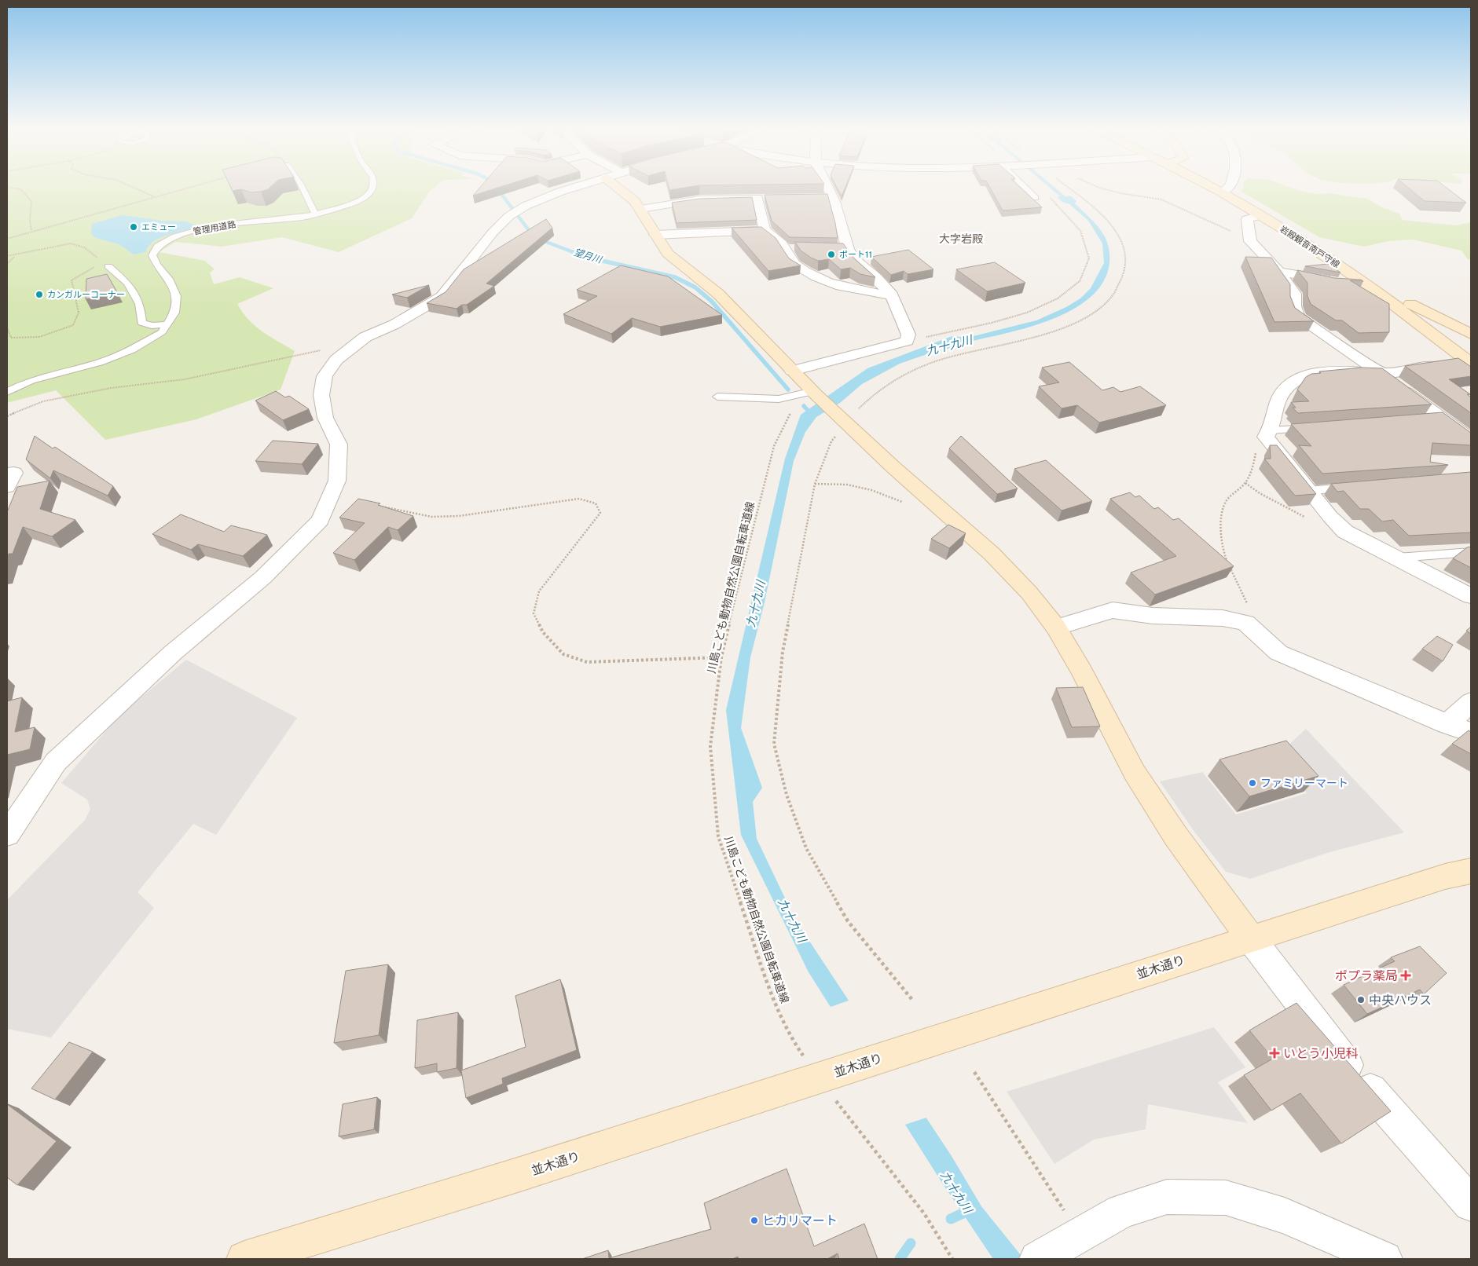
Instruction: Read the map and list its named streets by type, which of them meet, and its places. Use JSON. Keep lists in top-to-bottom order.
{
  "streets": {
    "street": ["岩殿観音南戸守線", "並木通り"],
    "lane": ["管理用道路"],
    "path": ["川島こども動物自然公園自転車道線"]
  },
  "districts": ["大字岩殿"],
  "water": ["望月川", "九十九川"],
  "places": {
    "other": [
      "エミュー",
      "ポート11",
      "カンガルーコーナー",
      "ファミリーマート",
      "中央ハウス",
      "ヒカリマート"
    ],
    "health": ["ポプラ薬局", "いとう小児科"]
  }
}
